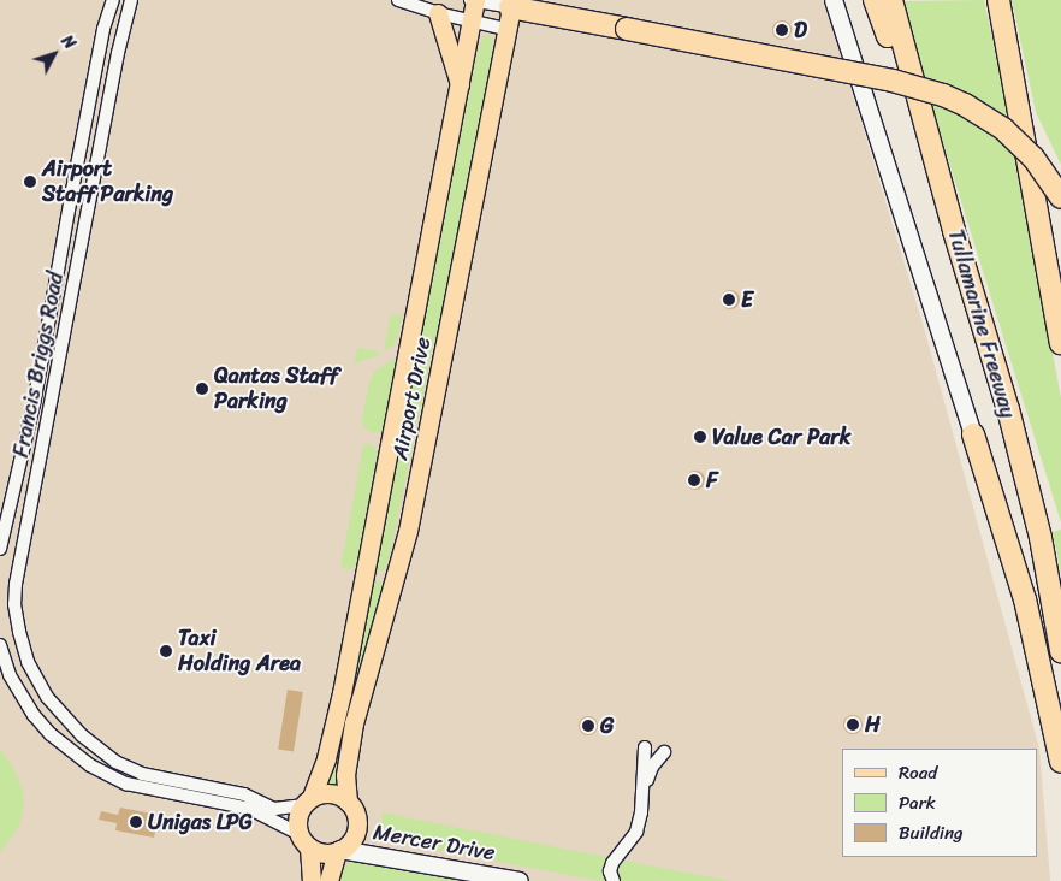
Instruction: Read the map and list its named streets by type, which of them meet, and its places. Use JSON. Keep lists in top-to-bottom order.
{
  "streets": {
    "highway": ["Tullamarine Freeway"],
    "main road": ["Airport Drive"],
    "street": ["Francis Briggs Road", "Mercer Drive"]
  },
  "crossings": [
    ["Francis Briggs Road", "Airport Drive"],
    ["Francis Briggs Road", "Mercer Drive"],
    ["Airport Drive", "Mercer Drive"]
  ],
  "places": [
    "D",
    "Airport Staff Parking",
    "E",
    "Qantas Staff Parking",
    "Value Car Park",
    "F",
    "Taxi Holding Area",
    "H",
    "G",
    "Unigas LPG"
  ],
  "legend": ["Road", "Park", "Building"],
  "north": "top right"
}
